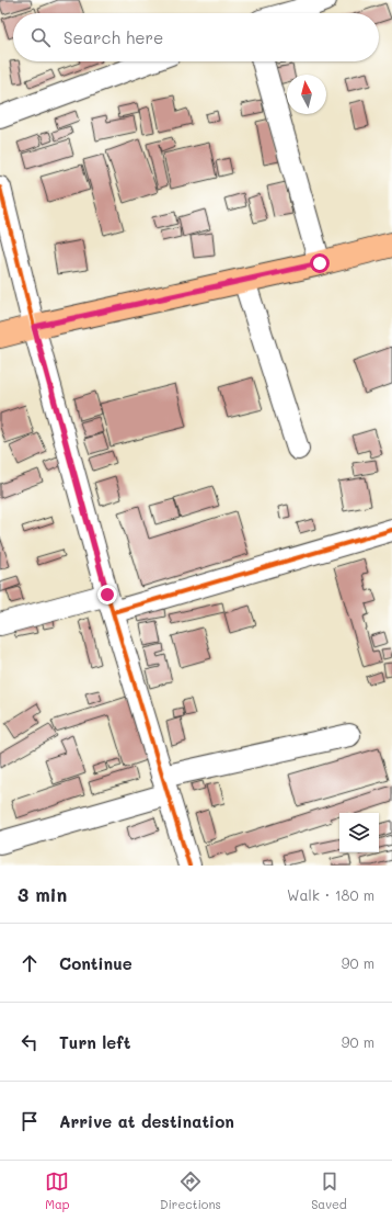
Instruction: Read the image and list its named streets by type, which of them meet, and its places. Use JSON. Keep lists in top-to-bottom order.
{
  "north": "top",
  "page": {
    "search": "Search here",
    "heading": ["3 min", "Walk · 180 m"],
    "list": [
      ["Continue", "90 m"],
      ["Turn left", "90 m"],
      "Arrive at destination"
    ],
    "nav": ["Map", "Directions", "Saved"]
  }
}
